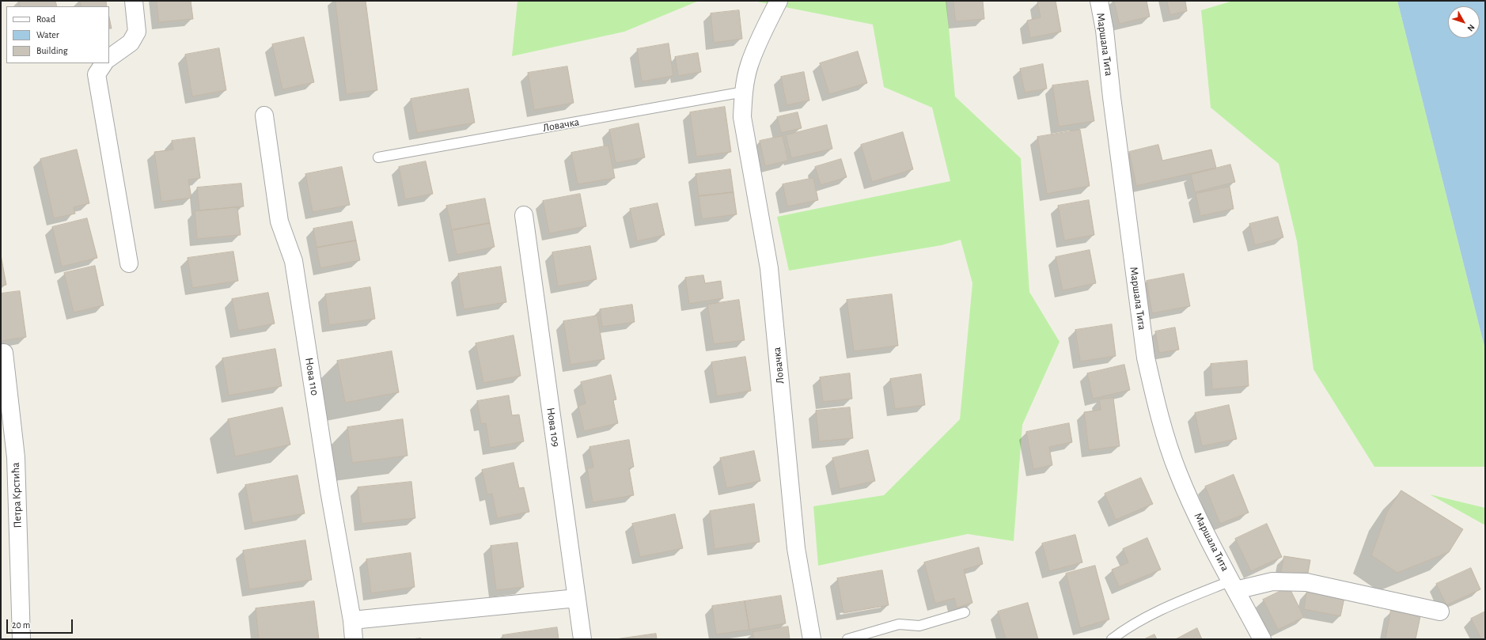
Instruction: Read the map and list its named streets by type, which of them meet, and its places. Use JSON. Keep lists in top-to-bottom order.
{
  "streets": {
    "street": [
      "Маршала Тита",
      "Ловачка",
      "Нова 110",
      "Нова 109",
      "Петра Крстића"
    ]
  },
  "legend": ["Road", "Water", "Building"],
  "scale_bar": "20 m",
  "north": "bottom right"
}
